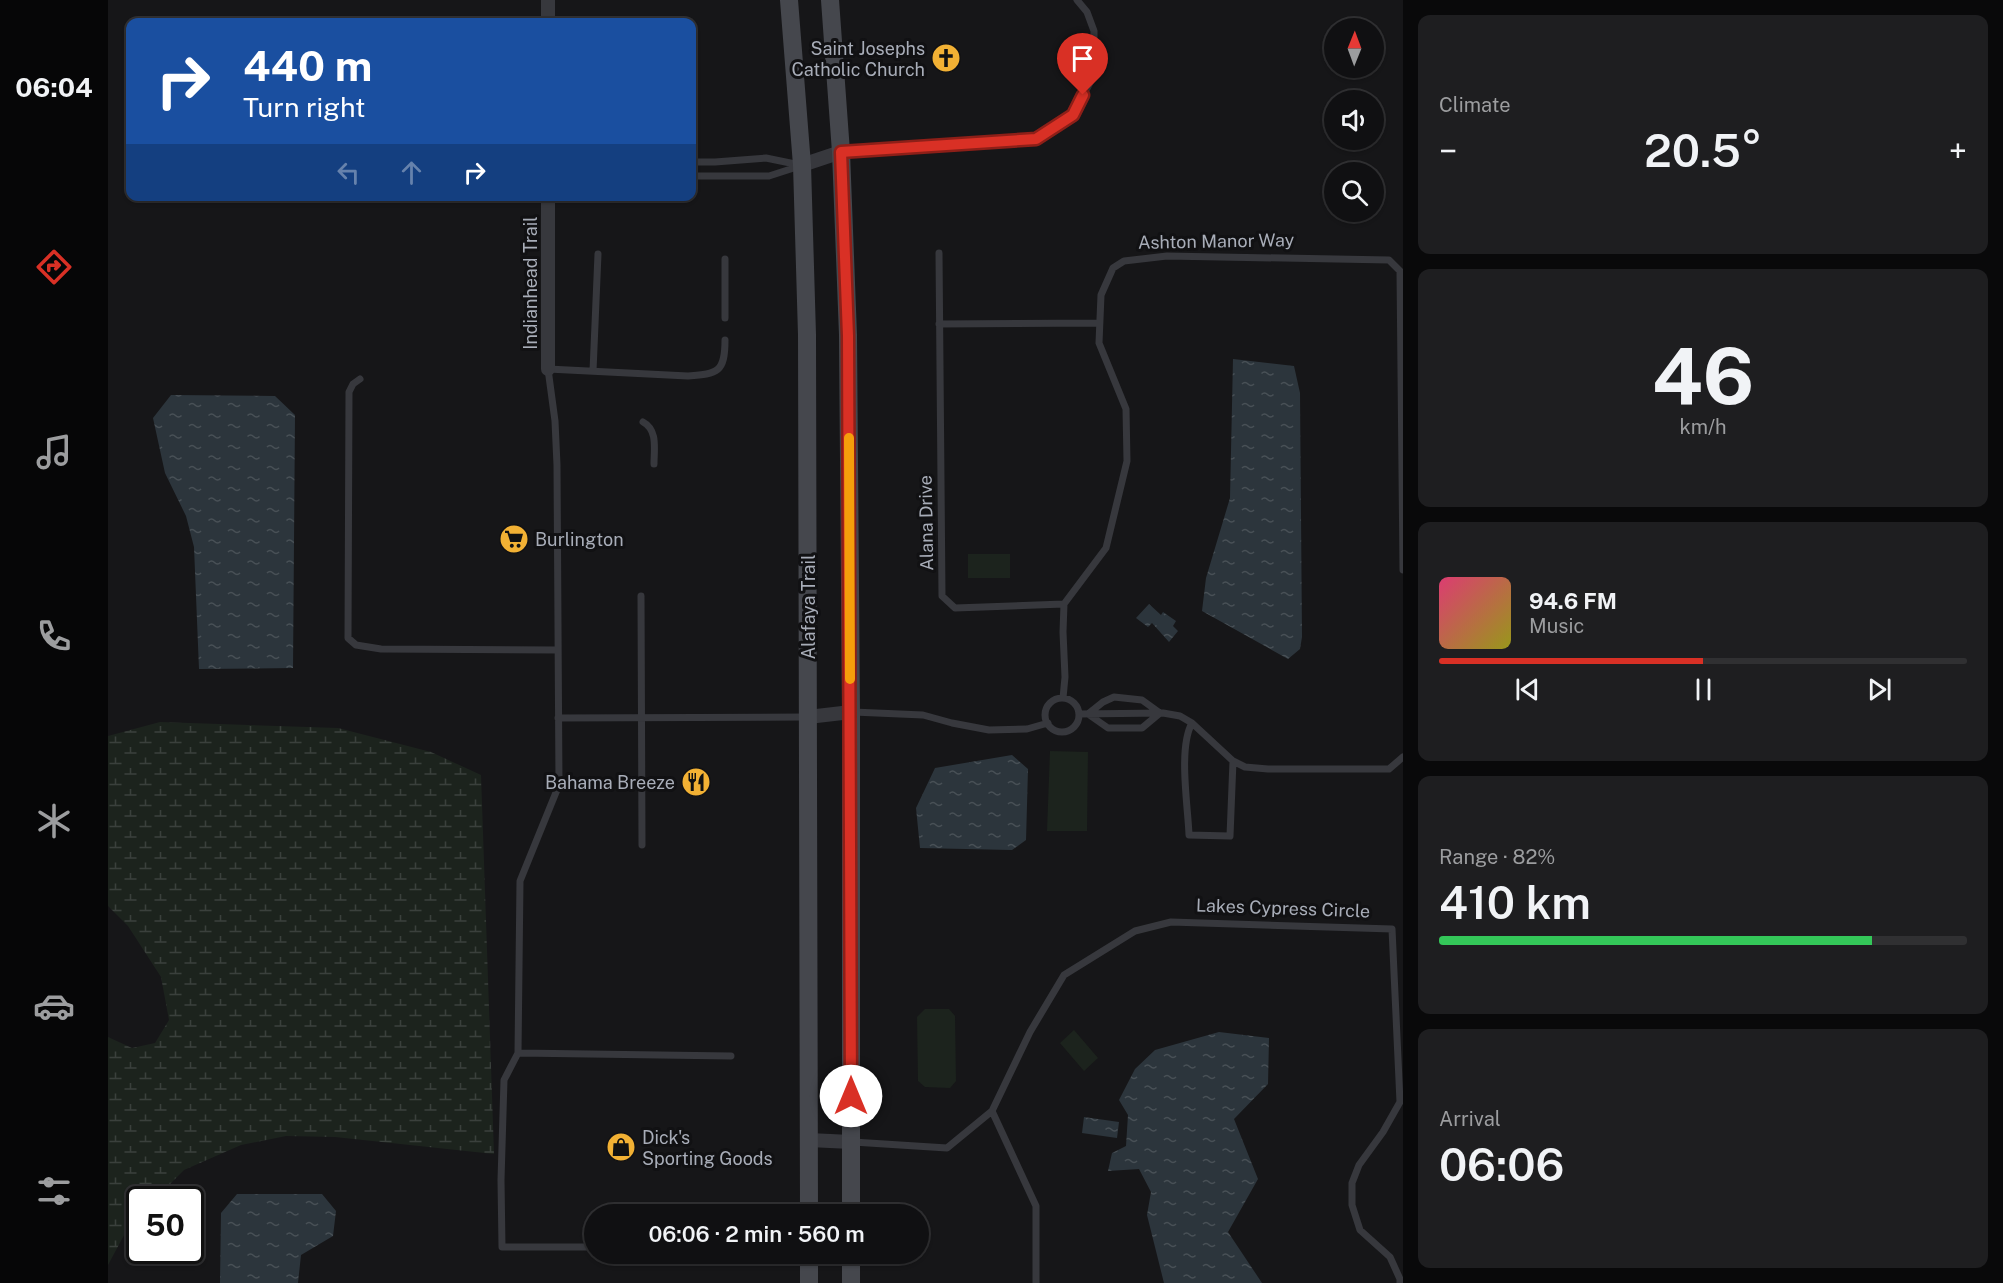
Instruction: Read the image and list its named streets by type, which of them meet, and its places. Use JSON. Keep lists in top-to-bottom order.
{
  "streets": {
    "main road": ["Alafaya Trail"],
    "street": ["Indianhead Trail", "Lakes Cypress Circle"],
    "lane": ["Ashton Manor Way", "Alana Drive"]
  },
  "crossings": [
    ["Ashton Manor Way", "Alana Drive"],
    ["Alafaya Trail", "Lakes Cypress Circle"]
  ],
  "places": {
    "church": ["Saint Josephs Catholic Church"],
    "supermarket": ["Burlington"],
    "restaurant": ["Bahama Breeze"],
    "shop": ["Dick's Sporting Goods"]
  },
  "north": "top",
  "page": {
    "tabs": "06:04",
    "tile": [
      "Climate",
      ["46", "km/h"],
      ["Range · 82%", "410 km"],
      ["Arrival", "06:06"]
    ],
    "turn": ["440 m", "Turn right"],
    "heat": ["−", "20.5°", "+"],
    "song": ["94.6 FM", "Music"],
    "limit": "50",
    "trip": "06:06 · 2 min · 560 m"
  }
}
